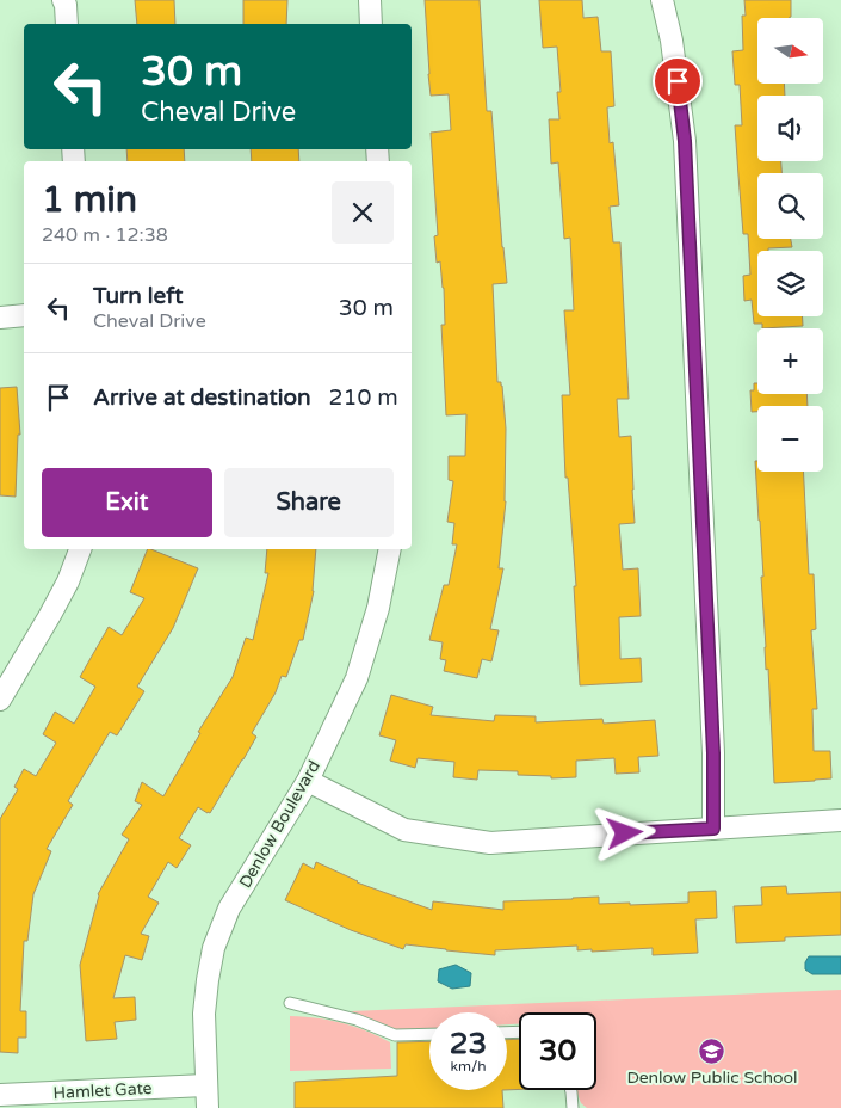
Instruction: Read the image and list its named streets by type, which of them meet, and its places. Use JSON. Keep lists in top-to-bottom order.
{
  "streets": {
    "street": ["Denlow Boulevard", "Hamlet Gate"]
  },
  "crossings": [
    ["Denlow Boulevard", "Hamlet Gate"]
  ],
  "places": {
    "school or university": ["Denlow Public School"]
  },
  "north": "right",
  "page": {
    "map_buttons": ["+", "−"],
    "turn": ["30 m", "Cheval Drive"],
    "heading": ["1 min", "240 m · 12:38"],
    "list": [
      {
        "name": "Turn left",
        "note": "Cheval Drive",
        "value": "30 m"
      },
      {
        "name": "Arrive at destination",
        "value": "210 m"
      }
    ],
    "buttons": ["Exit", "Share"],
    "speed": "23 km/h",
    "limit": "30"
  }
}
